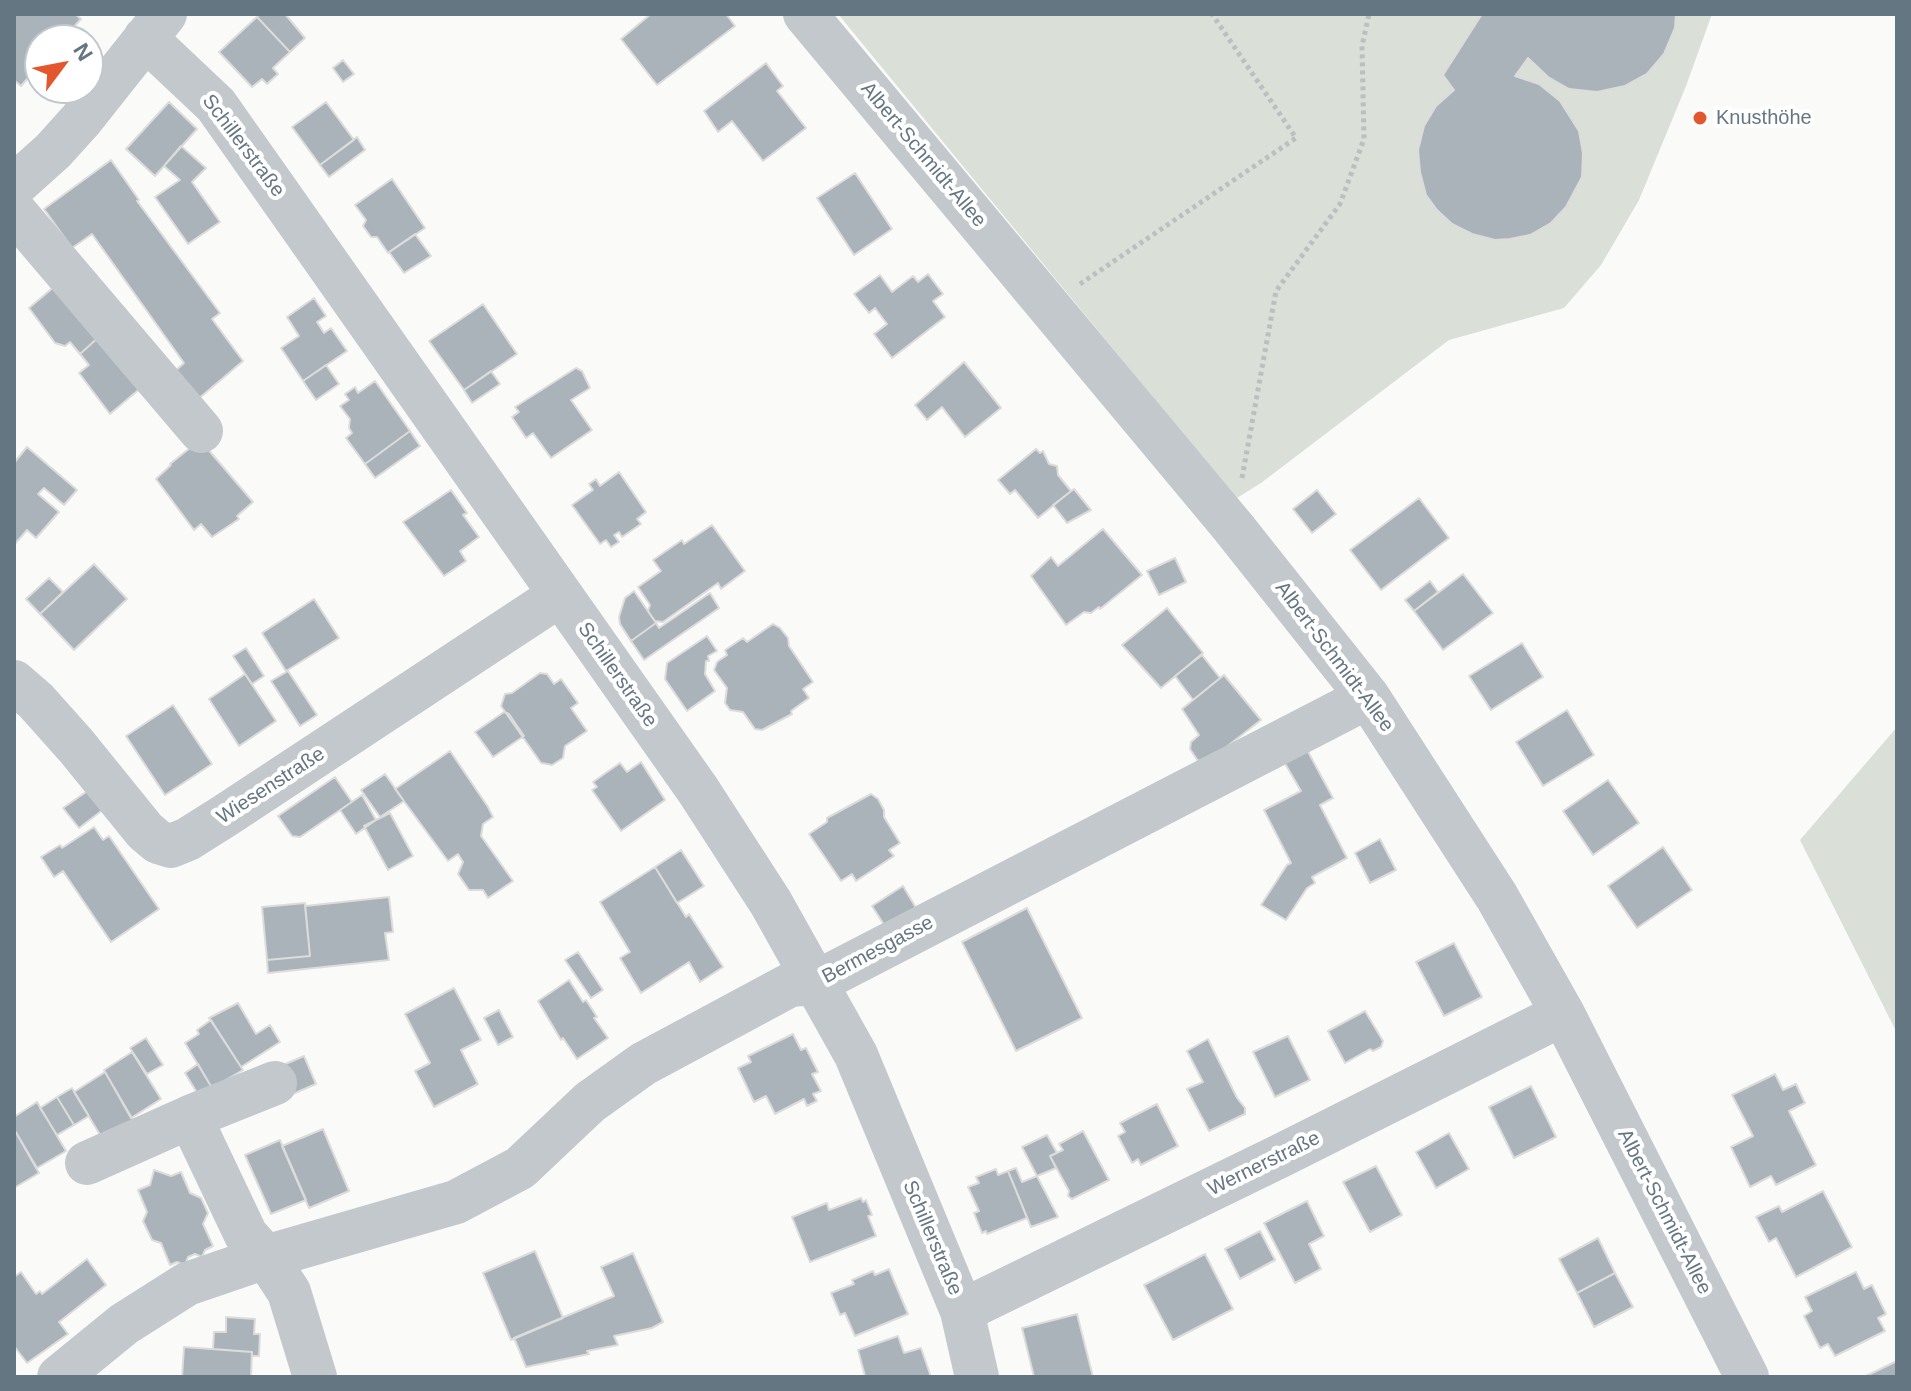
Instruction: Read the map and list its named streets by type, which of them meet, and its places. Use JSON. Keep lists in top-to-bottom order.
{
  "streets": {
    "street": [
      "Schillerstraße",
      "Albert-Schmidt-Allee",
      "Wiesenstraße",
      "Bermesgasse",
      "Wernerstraße"
    ]
  },
  "crossings": [
    ["Schillerstraße", "Wiesenstraße"],
    ["Schillerstraße", "Bermesgasse"],
    ["Schillerstraße", "Wernerstraße"],
    ["Albert-Schmidt-Allee", "Bermesgasse"],
    ["Albert-Schmidt-Allee", "Wernerstraße"]
  ],
  "places": ["Knusthöhe"],
  "north": "top right"
}
